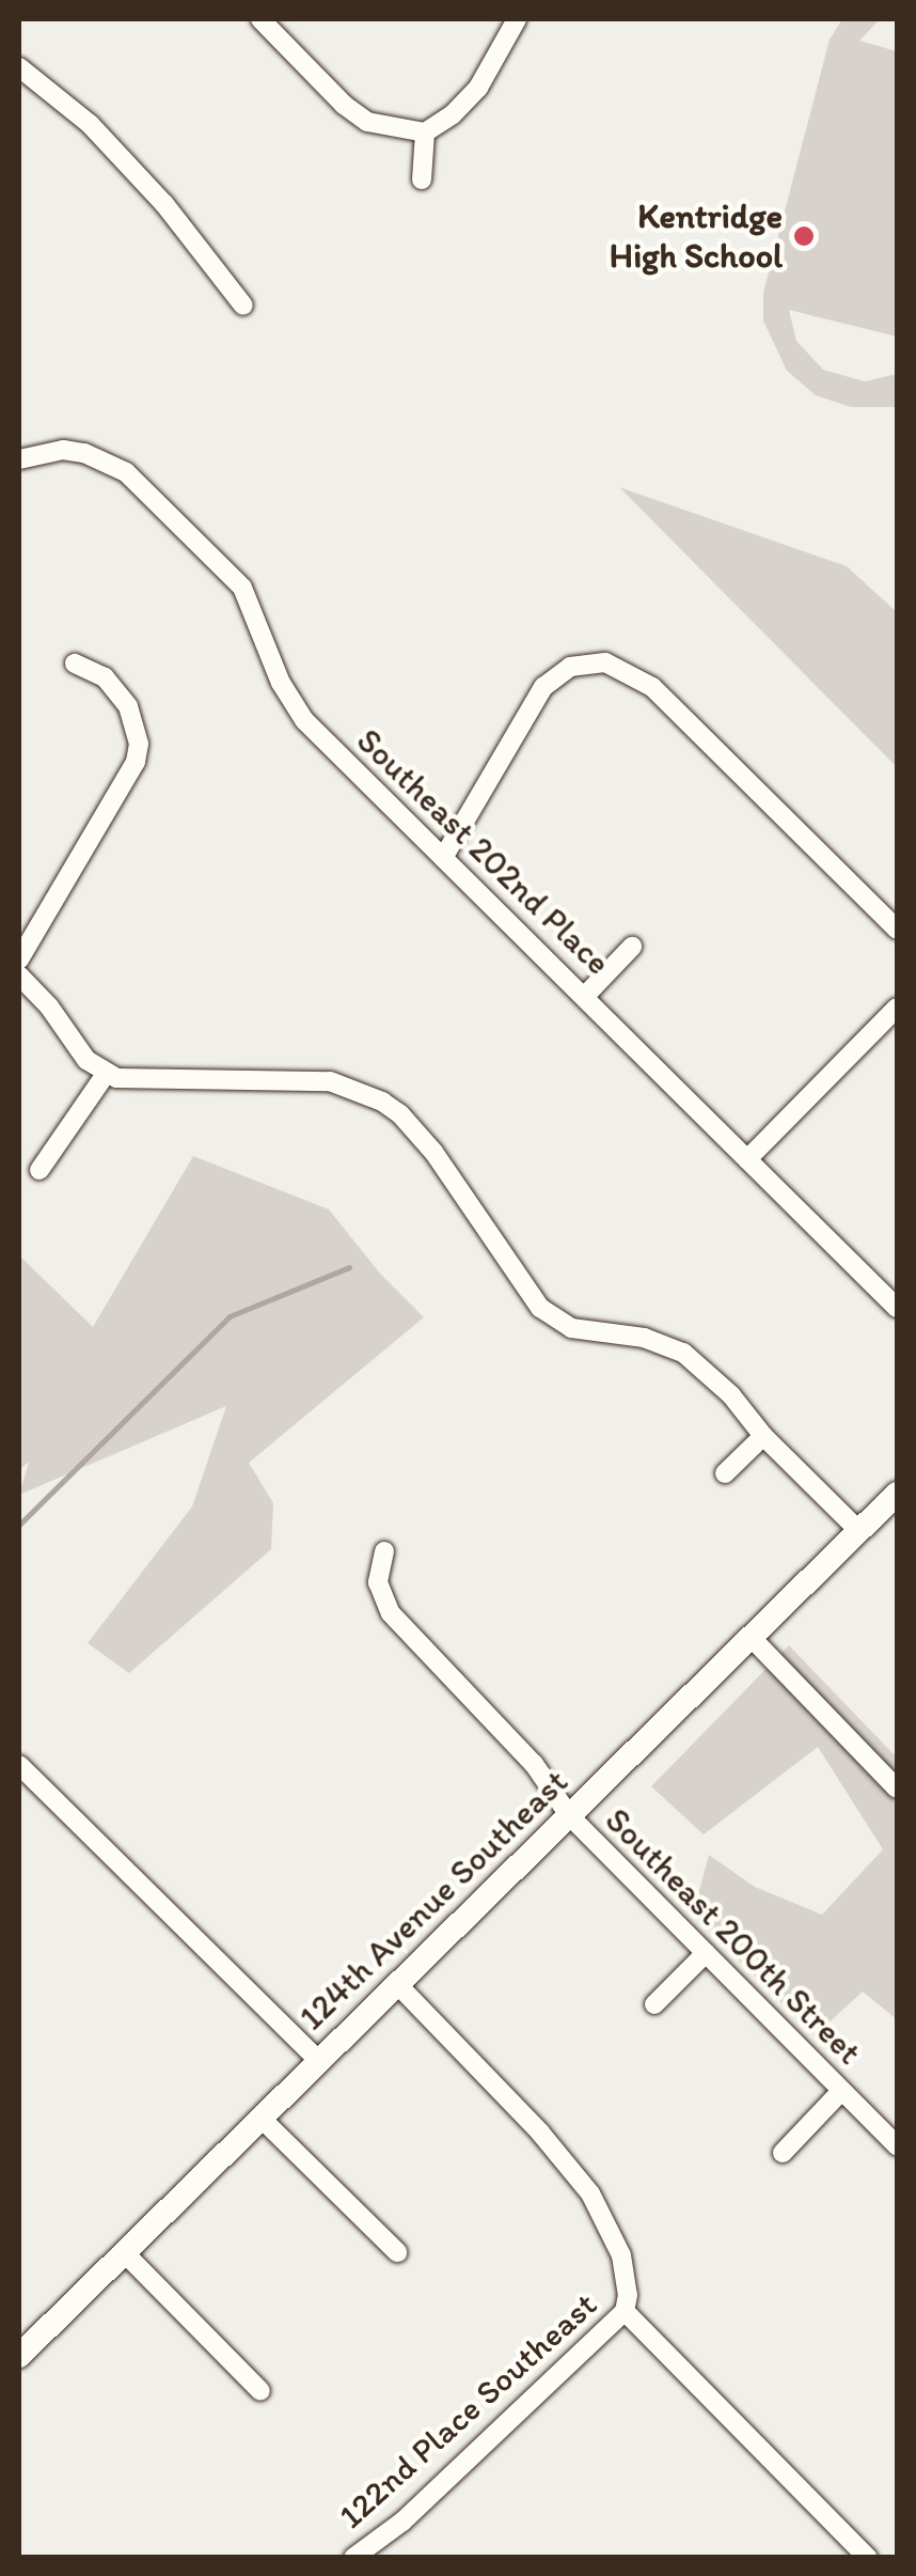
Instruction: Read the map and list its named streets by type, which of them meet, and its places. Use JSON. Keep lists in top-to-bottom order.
{
  "streets": {
    "street": [
      "Southeast 202nd Place",
      "124th Avenue Southeast",
      "Southeast 200th Street",
      "122nd Place Southeast"
    ]
  },
  "crossings": [
    ["124th Avenue Southeast", "Southeast 200th Street"]
  ],
  "places": ["Kentridge High School"]
}
